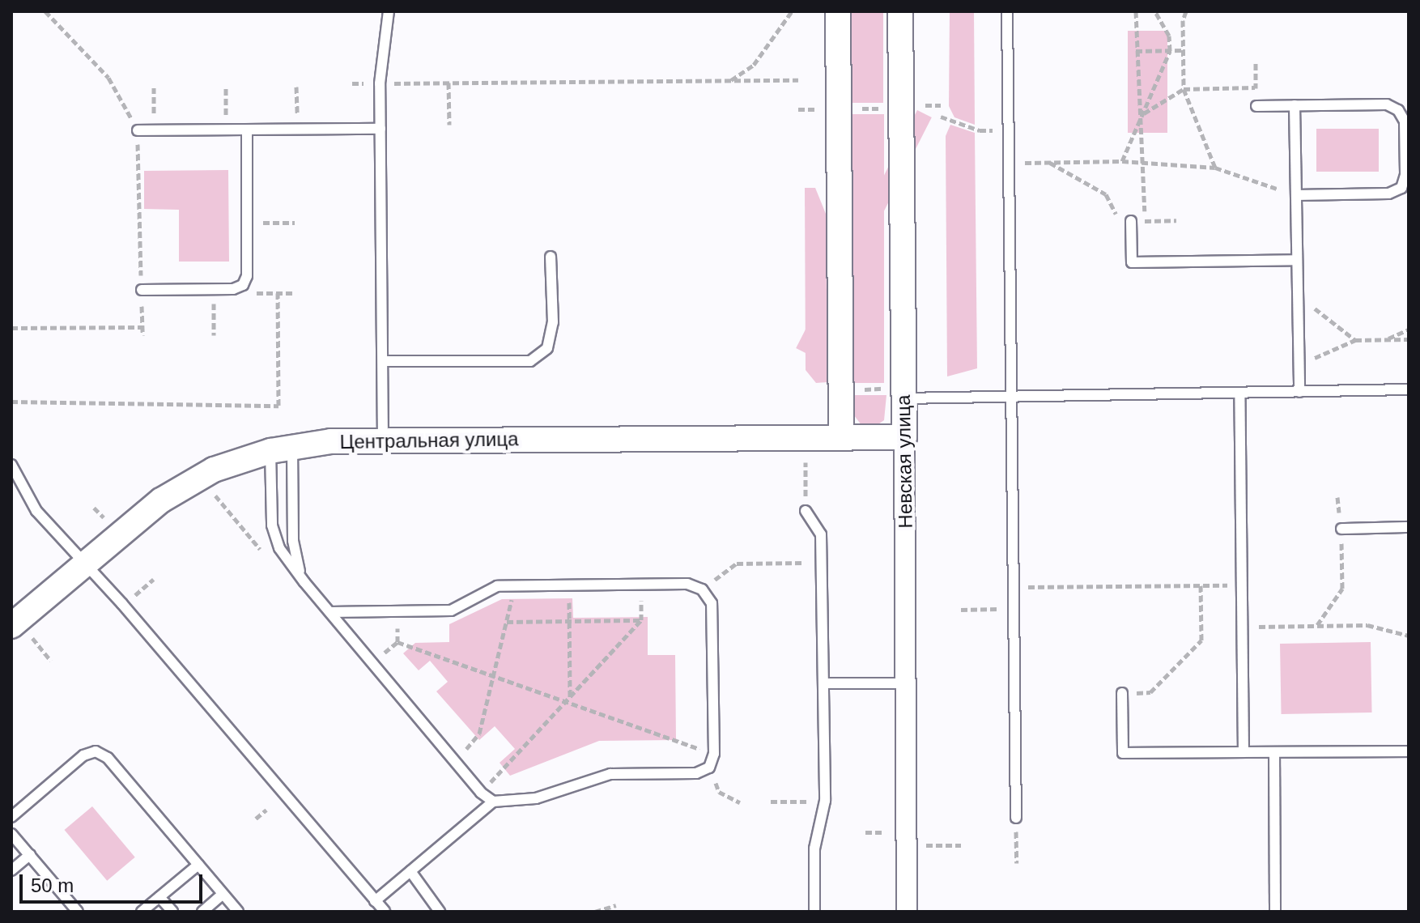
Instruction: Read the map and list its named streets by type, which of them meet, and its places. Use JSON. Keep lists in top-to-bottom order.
{
  "streets": {
    "street": ["Центральная улица", "Невская улица"]
  },
  "crossings": [
    ["Центральная улица", "Невская улица"]
  ],
  "scale_bar": "50 m"
}
